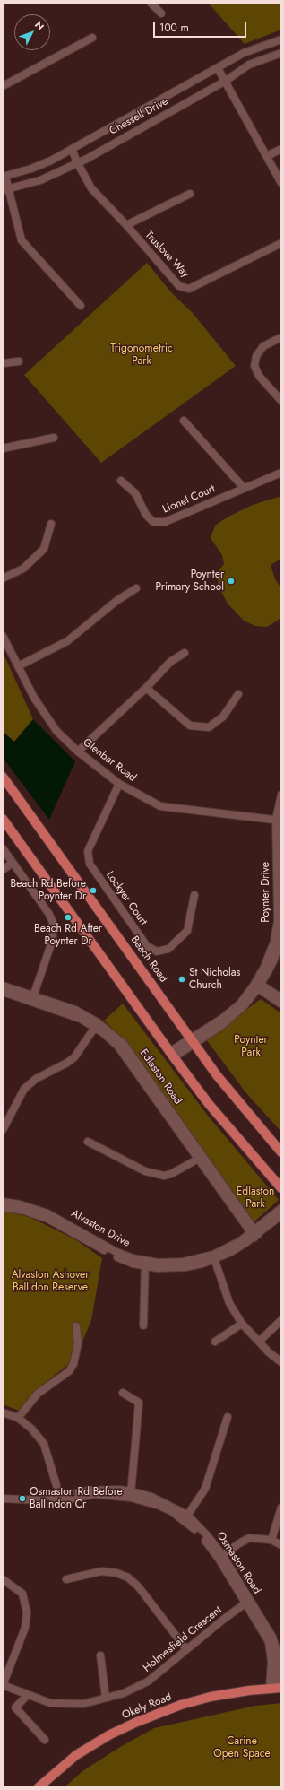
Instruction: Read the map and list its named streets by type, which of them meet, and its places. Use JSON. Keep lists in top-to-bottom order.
{
  "streets": {
    "main road": ["Beach Road", "Okely Road"],
    "street": [
      "Chessell Drive",
      "Truslove Way",
      "Lionel Court",
      "Glenbar Road",
      "Poynter Drive",
      "Lockyer Court",
      "Edlaston Road",
      "Alvaston Drive",
      "Osmaston Road",
      "Holmesfield Crescent"
    ]
  },
  "crossings": [
    ["Chessell Drive", "Truslove Way"],
    ["Glenbar Road", "Poynter Drive"],
    ["Glenbar Road", "Lockyer Court"],
    ["Poynter Drive", "Beach Road"],
    ["Edlaston Road", "Alvaston Drive"],
    ["Osmaston Road", "Holmesfield Crescent"],
    ["Osmaston Road", "Okely Road"]
  ],
  "parks": [
    "Trigonometric Park",
    "Poynter Park",
    "Edlaston Park",
    "Alvaston Ashover Ballidon Reserve",
    "Carine Open Space"
  ],
  "places": [
    "Poynter Primary School",
    "Beach Rd Before Poynter Dr",
    "Beach Rd After Poynter Dr",
    "St Nicholas Church",
    "Osmaston Rd Before Ballindon Cr"
  ],
  "scale_bar": "100 m",
  "north": "top right"
}
